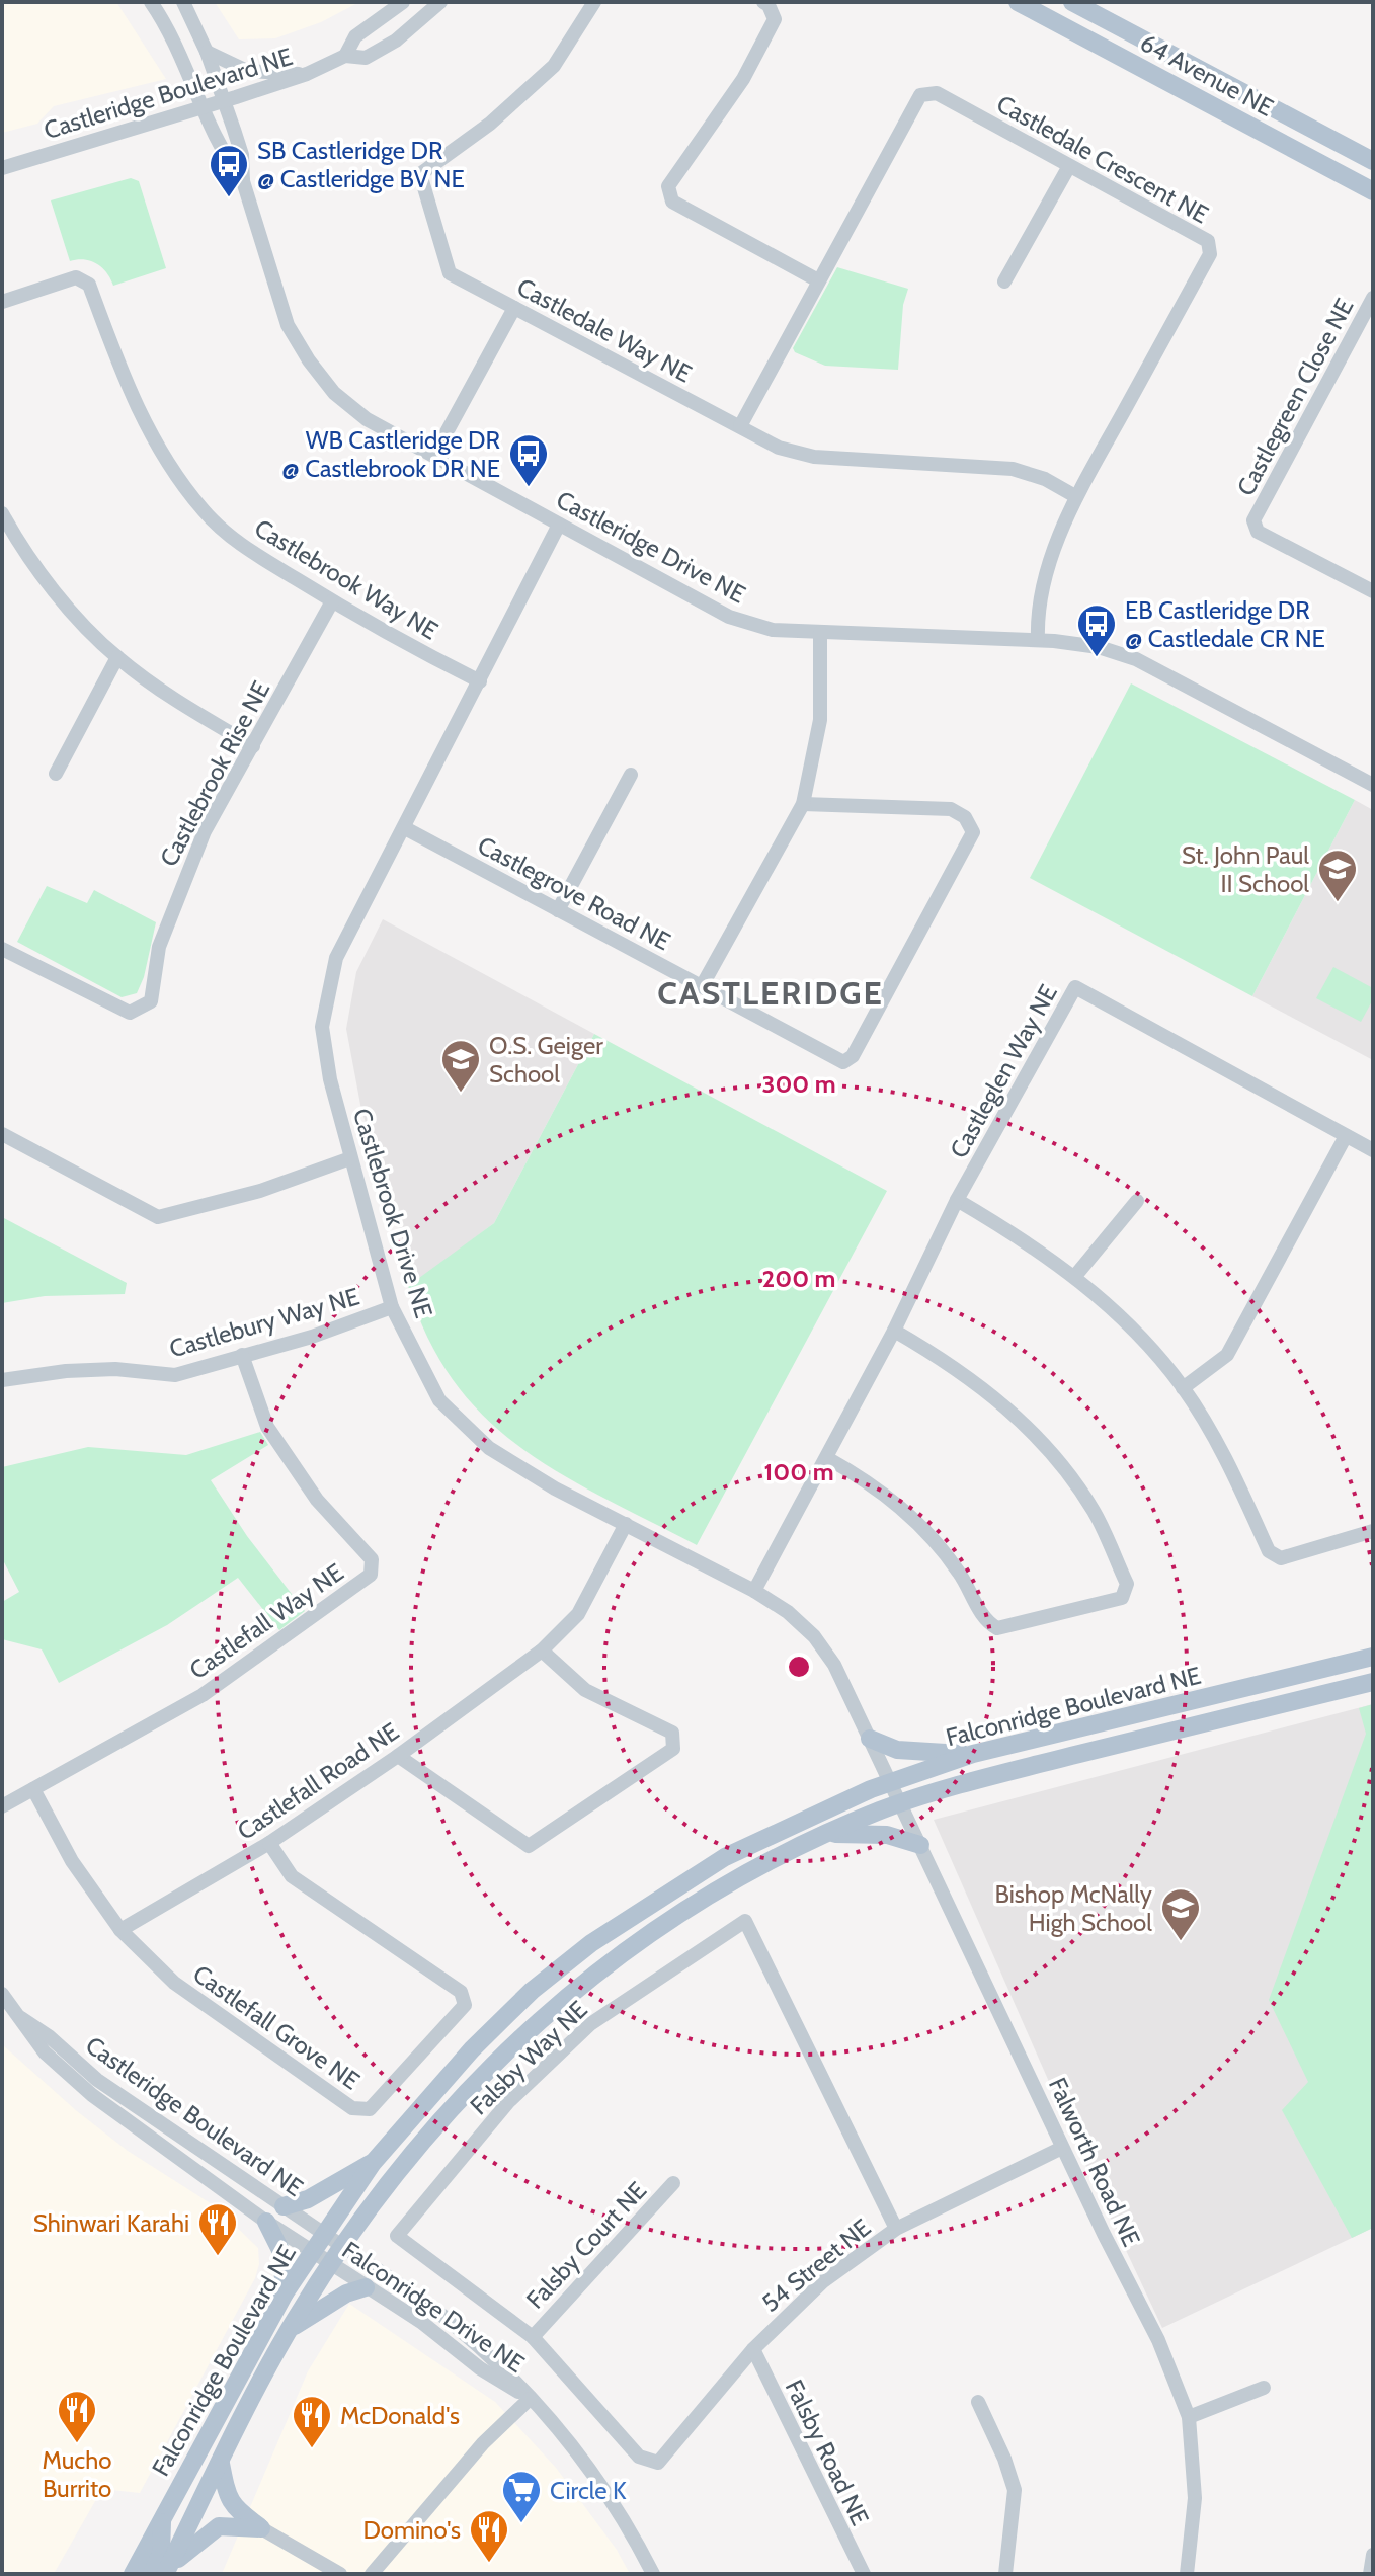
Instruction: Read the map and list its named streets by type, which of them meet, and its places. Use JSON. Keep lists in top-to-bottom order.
{
  "streets": {
    "main road": ["64 Avenue NE", "Falconridge Boulevard NE"],
    "street": [
      "Castleridge Boulevard NE",
      "Castledale Crescent NE",
      "Castledale Way NE",
      "Castlegreen Close NE",
      "Castleridge Drive NE",
      "Castlebrook Way NE",
      "Castlebrook Rise NE",
      "Castlegrove Road NE",
      "Castleglen Way NE",
      "Castlebrook Drive NE",
      "Castlebury Way NE",
      "Castlefall Way NE",
      "Castlefall Road NE",
      "Castlefall Grove NE",
      "Falsby Way NE",
      "Falworth Road NE",
      "Falsby Court NE",
      "54 Street NE",
      "Falconridge Drive NE",
      "Falsby Road NE"
    ]
  },
  "crossings": [
    ["Castleridge Boulevard NE", "Castleridge Drive NE"],
    ["Castleridge Boulevard NE", "Falconridge Boulevard NE"],
    ["Castleridge Boulevard NE", "Falconridge Drive NE"],
    ["Castledale Crescent NE", "Castledale Way NE"],
    ["Castledale Crescent NE", "Castleridge Drive NE"],
    ["Castleridge Drive NE", "Castlebrook Drive NE"],
    ["Castlebrook Way NE", "Castlebrook Rise NE"],
    ["Castlebrook Way NE", "Castlebrook Drive NE"],
    ["Castlegrove Road NE", "Castlebrook Drive NE"],
    ["Castleglen Way NE", "Castlebrook Drive NE"],
    ["Castlebrook Drive NE", "Castlebury Way NE"],
    ["Castlebrook Drive NE", "Falconridge Boulevard NE"],
    ["Castlebrook Drive NE", "Castlefall Road NE"],
    ["Castlebrook Drive NE", "Falworth Road NE"],
    ["Castlebury Way NE", "Castlefall Way NE"],
    ["Falconridge Boulevard NE", "Falworth Road NE"],
    ["Falconridge Boulevard NE", "Falconridge Drive NE"],
    ["Castlefall Road NE", "Castlefall Grove NE"],
    ["Falsby Way NE", "Falsby Court NE"],
    ["Falsby Way NE", "54 Street NE"],
    ["Falworth Road NE", "54 Street NE"],
    ["54 Street NE", "Falsby Road NE"]
  ],
  "districts": ["CASTLERIDGE"],
  "places": {
    "bus stop": ["SB Castleridge DR @ Castleridge BV NE", "WB Castleridge DR @ Castlebrook DR NE", "EB Castleridge DR @ Castledale CR NE"],
    "school or university": ["St. John Paul II School", "O.S. Geiger School", "Bishop McNally High School"],
    "restaurant": [
      "Shinwari Karahi",
      "Mucho Burrito",
      "McDonald's",
      "Domino's"
    ],
    "supermarket": ["Circle K"]
  },
  "rings": ["300 m", "200 m", "100 m"]
}
